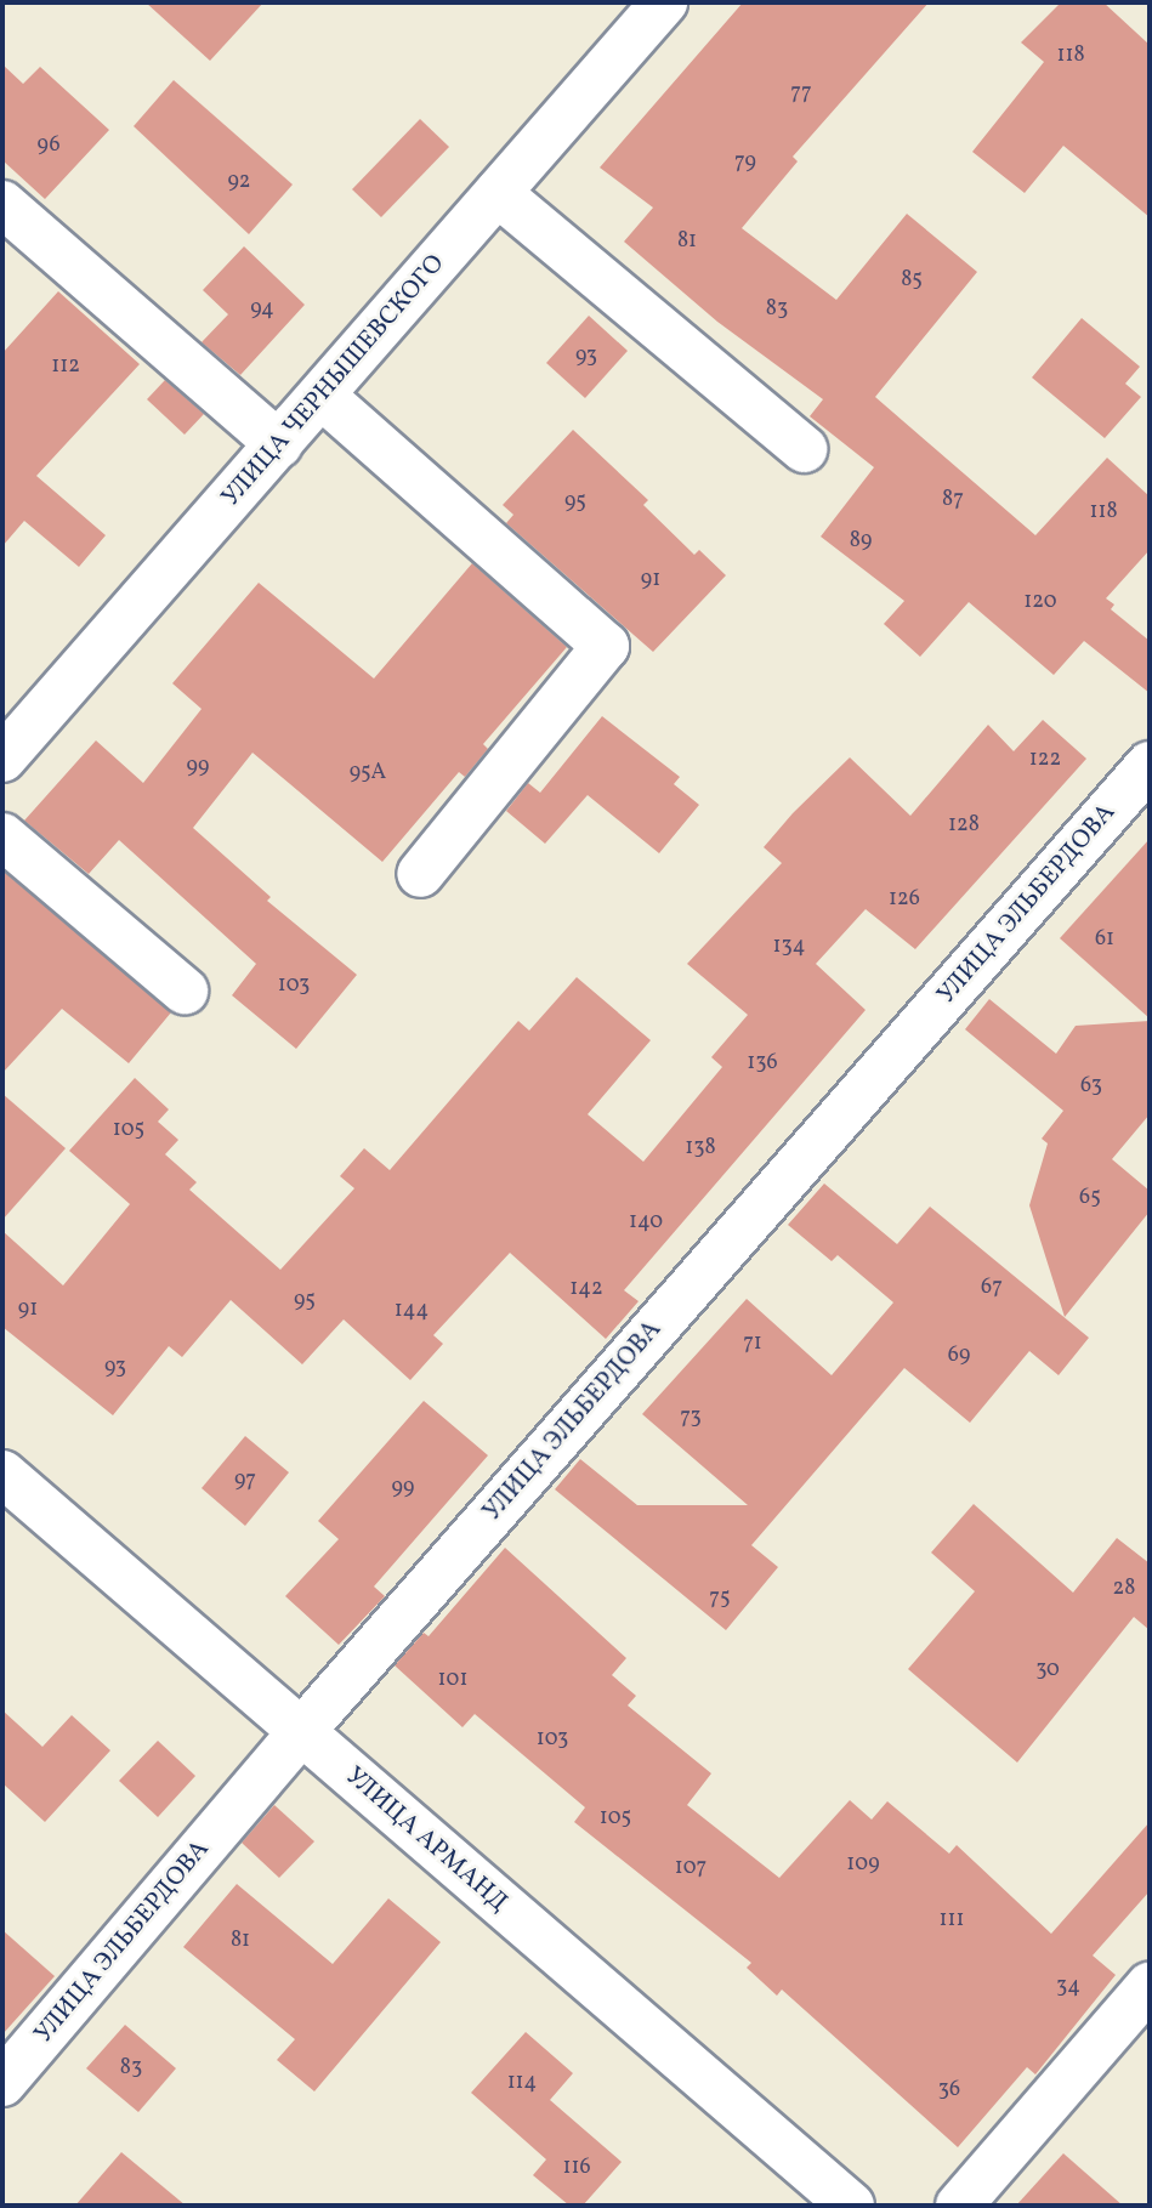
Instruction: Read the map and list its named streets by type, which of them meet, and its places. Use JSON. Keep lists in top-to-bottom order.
{
  "streets": {
    "street": ["УЛИЦА ЧЕРНЫШЕВСКОГО", "УЛИЦА ЭЛЬБЕРДОВА", "УЛИЦА АРМАНД"]
  },
  "crossings": [
    ["УЛИЦА ЭЛЬБЕРДОВА", "УЛИЦА АРМАНД"]
  ],
  "house_numbers": [
    "118",
    "77",
    "96",
    "79",
    "92",
    "81",
    "85",
    "94",
    "83",
    "93",
    "112",
    "87",
    "95",
    "118",
    "89",
    "91",
    "120",
    "122",
    "99",
    "95А",
    "128",
    "126",
    "61",
    "134",
    "103",
    "136",
    "63",
    "105",
    "138",
    "65",
    "140",
    "67",
    "142",
    "95",
    "91",
    "144",
    "71",
    "69",
    "93",
    "73",
    "97",
    "99",
    "28",
    "75",
    "30",
    "101",
    "103",
    "105",
    "109",
    "107",
    "111",
    "81",
    "34",
    "83",
    "114",
    "36",
    "116"
  ]
}
